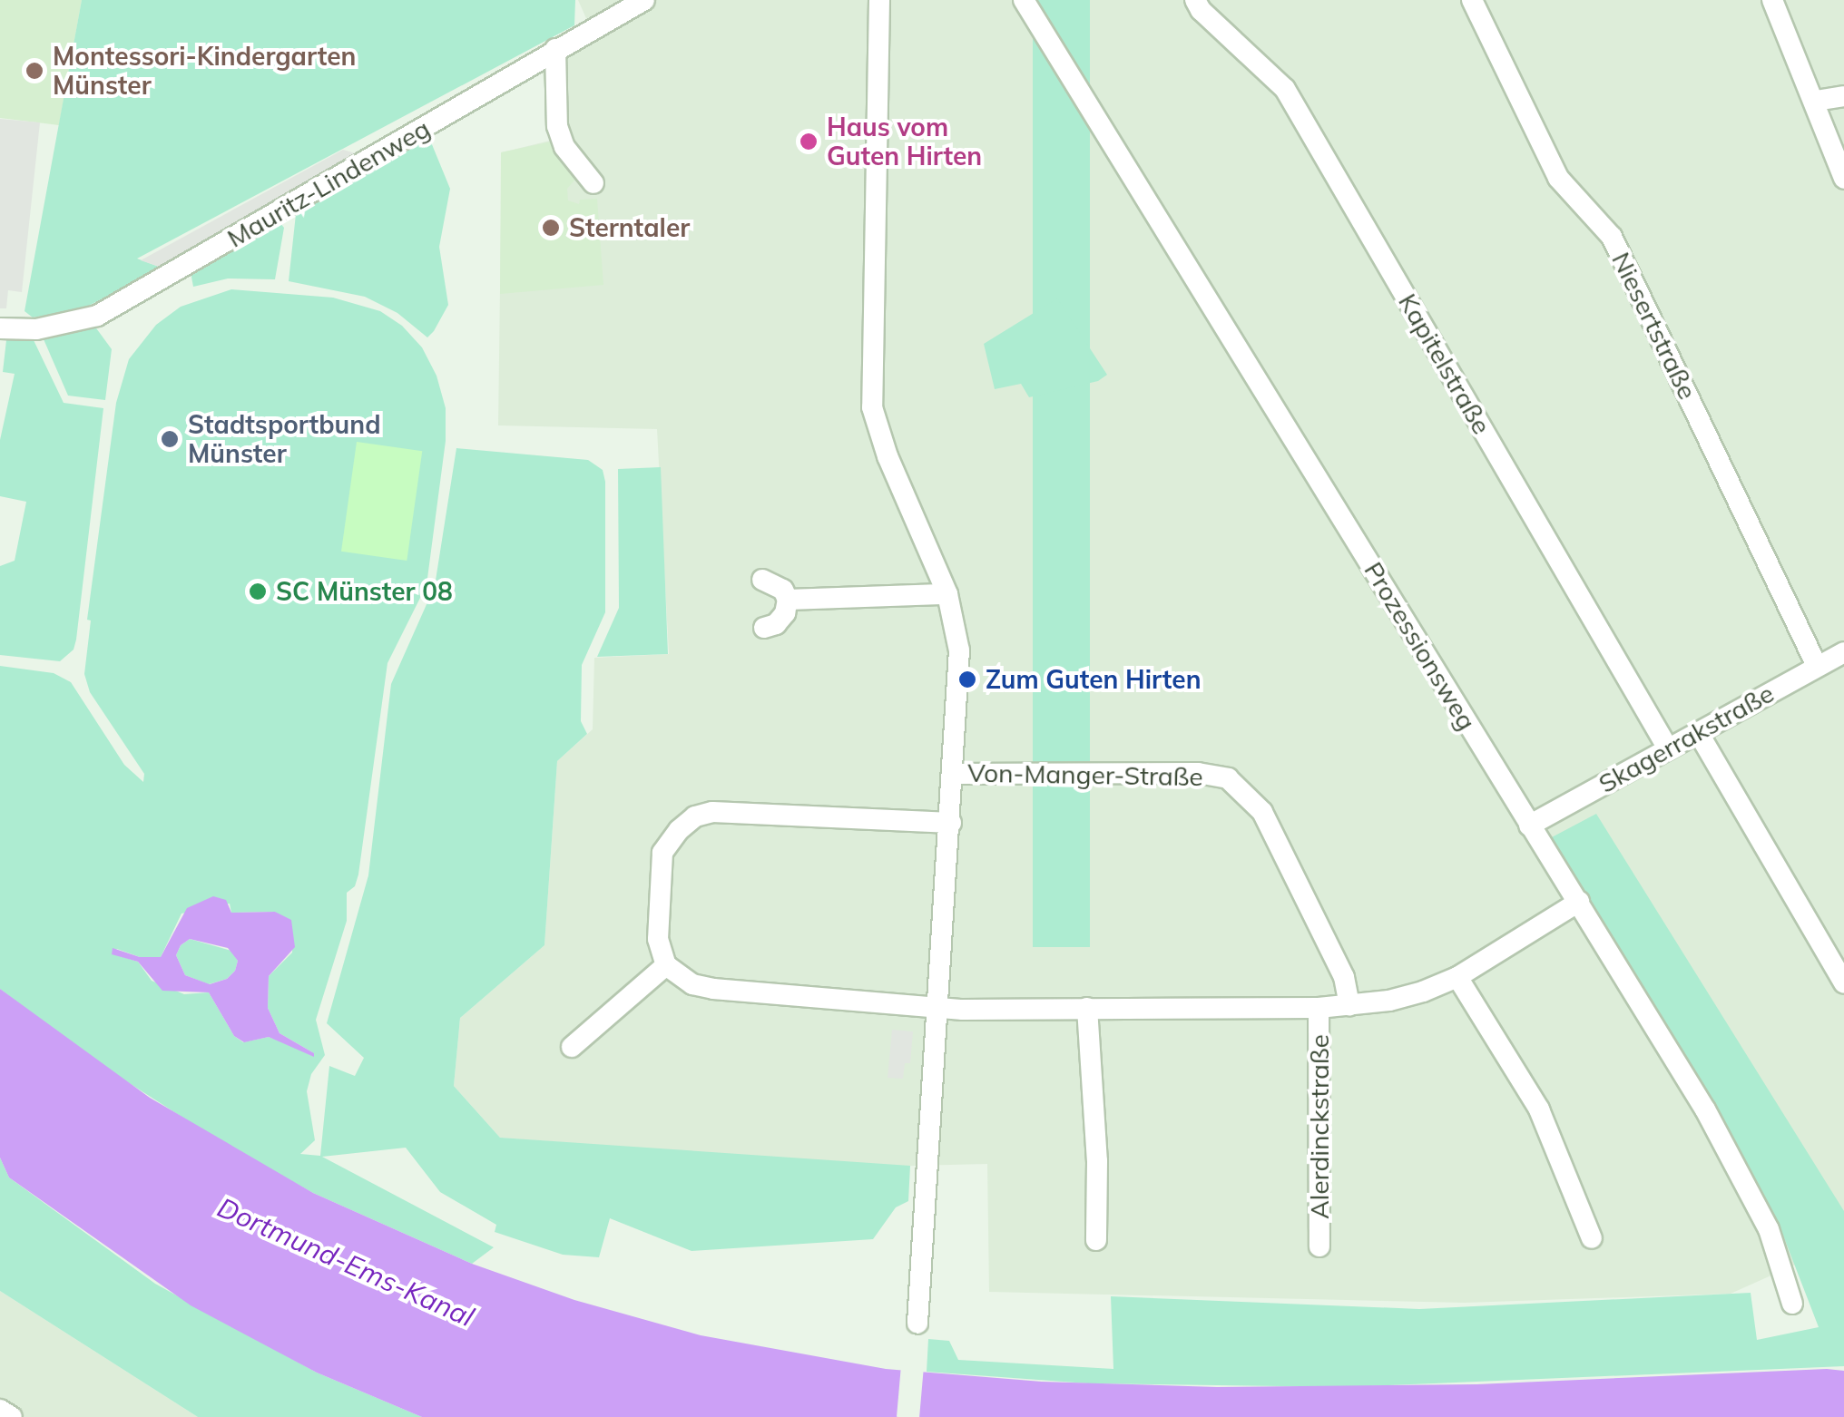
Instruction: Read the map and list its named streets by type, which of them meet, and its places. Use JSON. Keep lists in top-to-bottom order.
{
  "streets": {
    "street": [
      "Mauritz-Lindenweg",
      "Niesertstraße",
      "Kapitelstraße",
      "Prozessionsweg",
      "Skagerrakstraße",
      "Von-Manger-Straße",
      "Alerdinckstraße"
    ]
  },
  "crossings": [
    ["Niesertstraße", "Skagerrakstraße"],
    ["Kapitelstraße", "Skagerrakstraße"],
    ["Prozessionsweg", "Skagerrakstraße"],
    ["Prozessionsweg", "Alerdinckstraße"],
    ["Von-Manger-Straße", "Alerdinckstraße"]
  ],
  "water": ["Dortmund-Ems-Kanal"],
  "places": [
    "Montessori-Kindergarten Münster",
    "Haus vom Guten Hirten",
    "Sterntaler",
    "Stadtsportbund Münster",
    "SC Münster 08",
    "Zum Guten Hirten"
  ]
}
